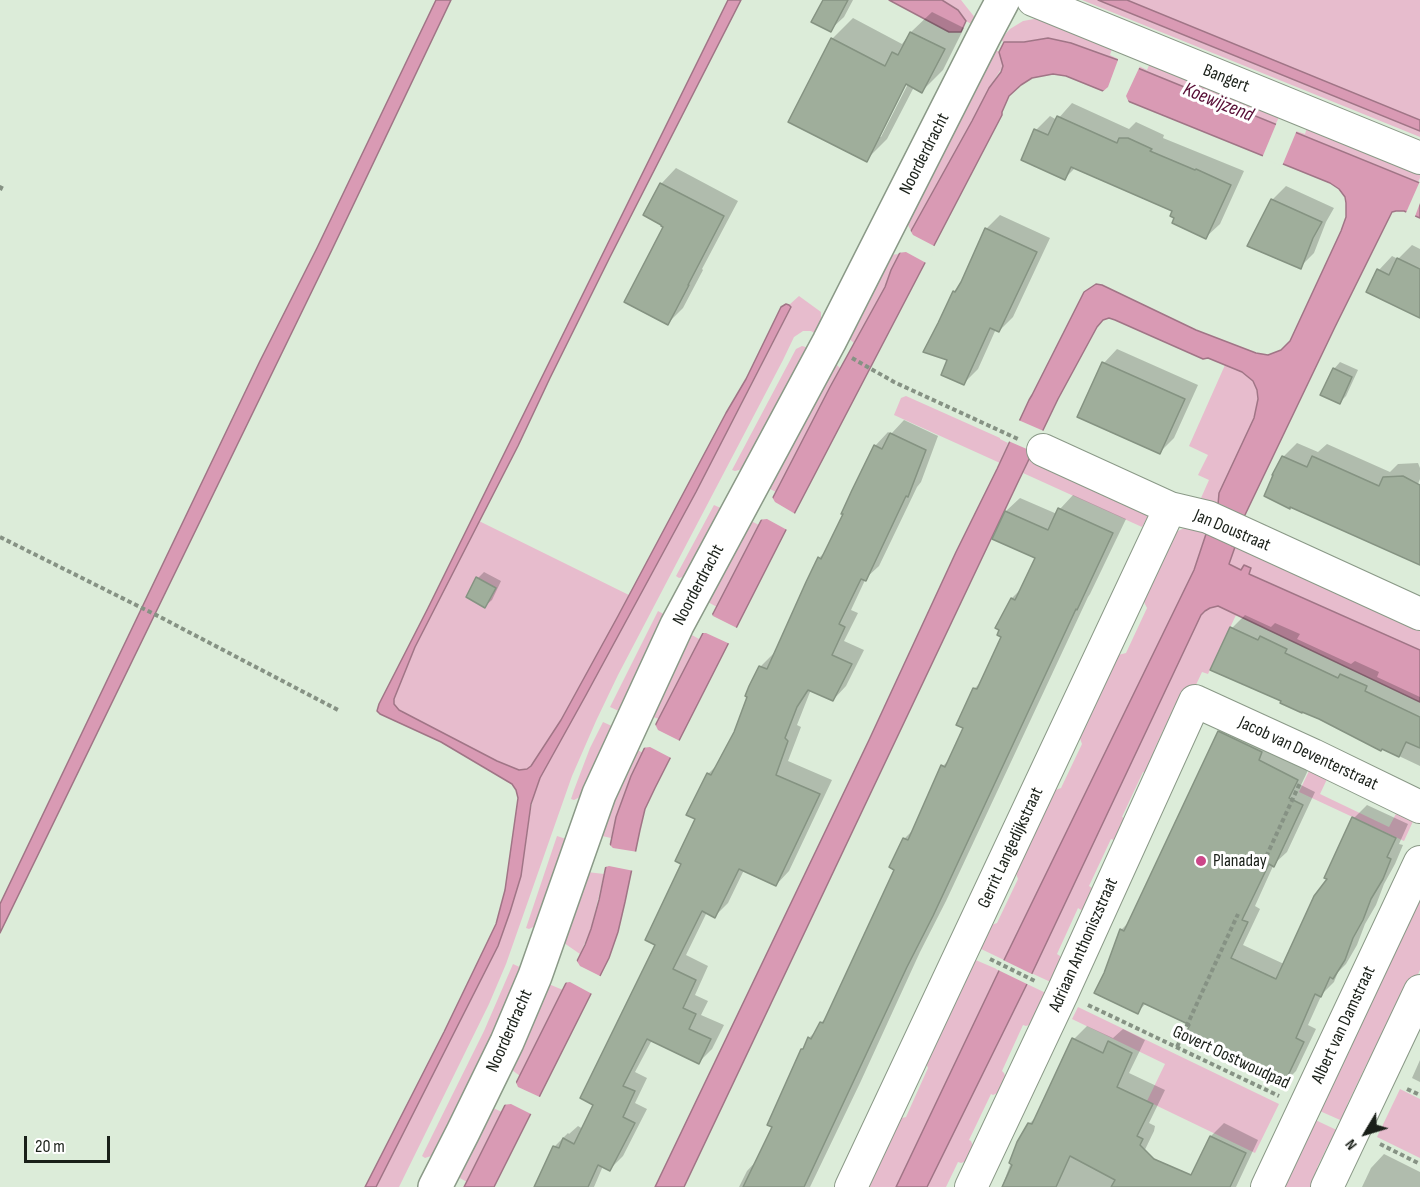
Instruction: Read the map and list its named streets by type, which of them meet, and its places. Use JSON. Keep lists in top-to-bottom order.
{
  "streets": {
    "street": [
      "Bangert",
      "Noorderdracht",
      "Jan Doustraat",
      "Jacob van Deventerstraat",
      "Gerrit Langedijkstraat",
      "Adriaan Anthoniszstraat",
      "Albert van Damstraat"
    ],
    "path": ["Govert Oostwoudpad"]
  },
  "crossings": [
    ["Jan Doustraat", "Gerrit Langedijkstraat"],
    ["Jacob van Deventerstraat", "Adriaan Anthoniszstraat"],
    ["Adriaan Anthoniszstraat", "Govert Oostwoudpad"],
    ["Albert van Damstraat", "Govert Oostwoudpad"]
  ],
  "water": ["Koewijzend"],
  "places": ["Planaday"],
  "scale_bar": "20 m",
  "north": "bottom left"
}
